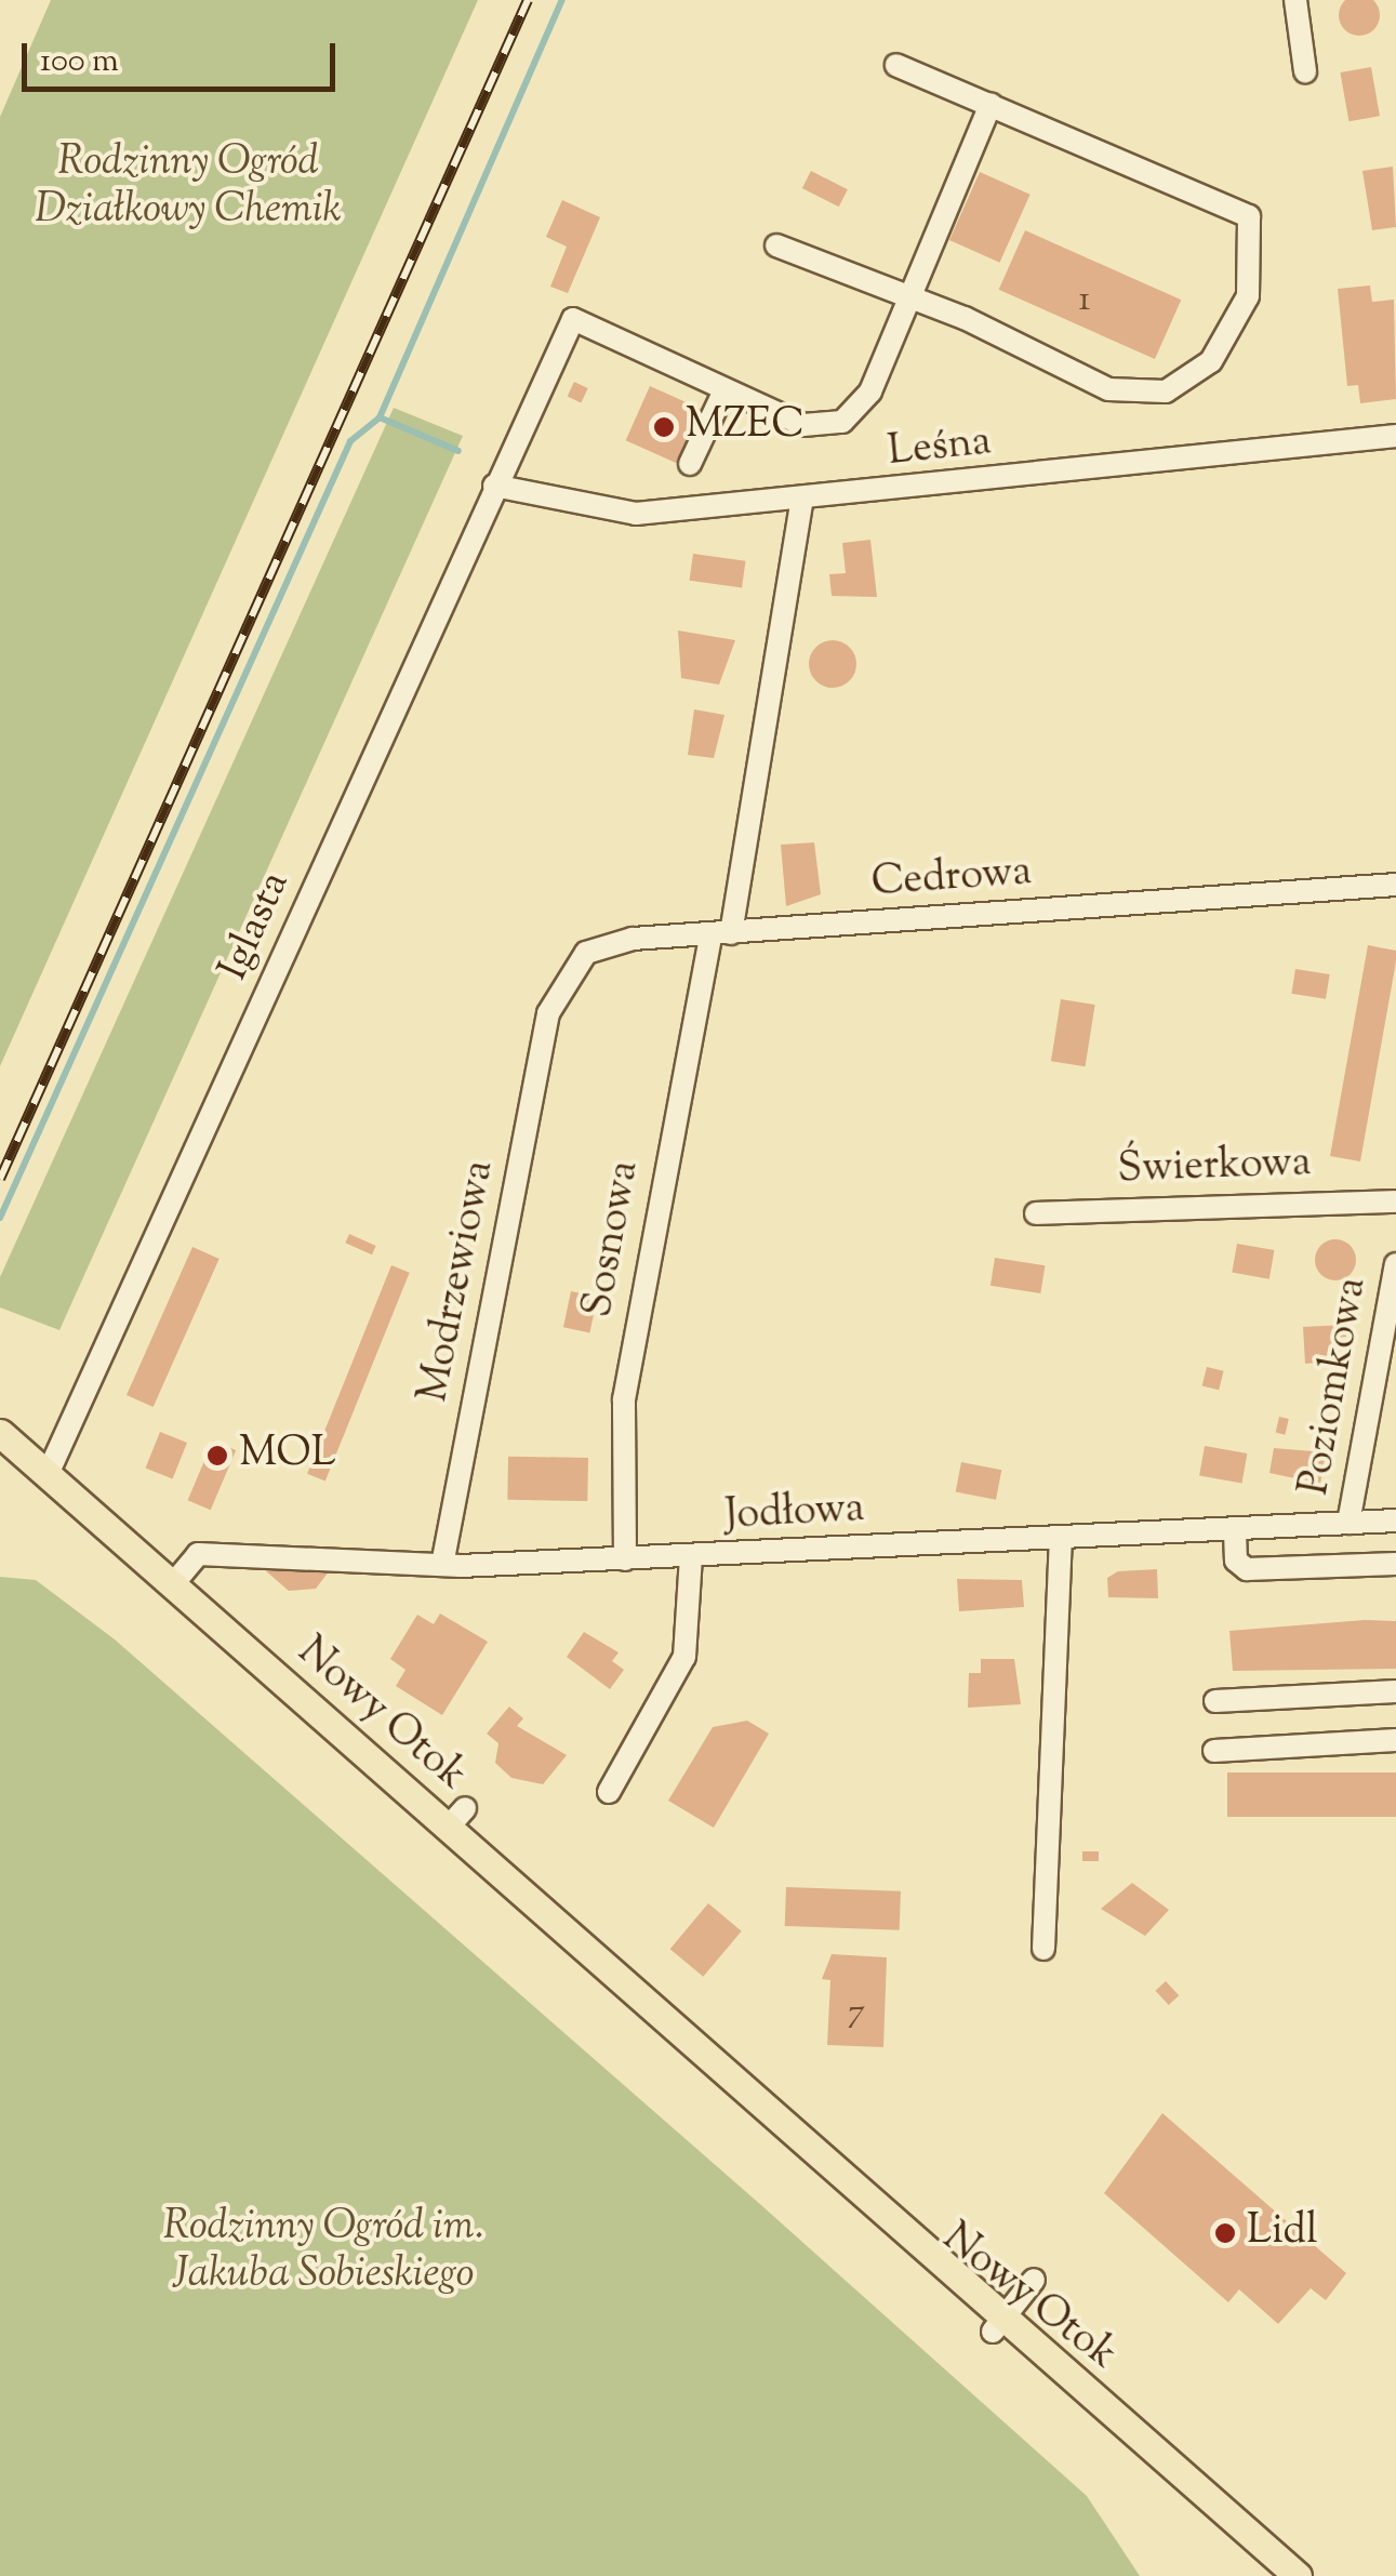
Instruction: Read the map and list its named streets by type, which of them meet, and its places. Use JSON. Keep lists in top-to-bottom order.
{
  "streets": {
    "main road": ["Nowy Otok"],
    "street": [
      "Leśna",
      "Cedrowa",
      "Iglasta",
      "Świerkowa",
      "Sosnowa",
      "Modrzewiowa",
      "Poziomkowa",
      "Jodłowa"
    ]
  },
  "crossings": [
    ["Leśna", "Iglasta"],
    ["Leśna", "Sosnowa"],
    ["Cedrowa", "Sosnowa"],
    ["Cedrowa", "Modrzewiowa"],
    ["Iglasta", "Nowy Otok"],
    ["Sosnowa", "Jodłowa"],
    ["Modrzewiowa", "Jodłowa"],
    ["Poziomkowa", "Jodłowa"],
    ["Jodłowa", "Nowy Otok"]
  ],
  "parks": ["Rodzinny Ogród Działkowy Chemik", "Rodzinny Ogród im. Jakuba Sobieskiego"],
  "places": ["MZEC", "MOL", "Lidl"],
  "house_numbers": ["1", "7"],
  "scale_bar": "100 m"
}
